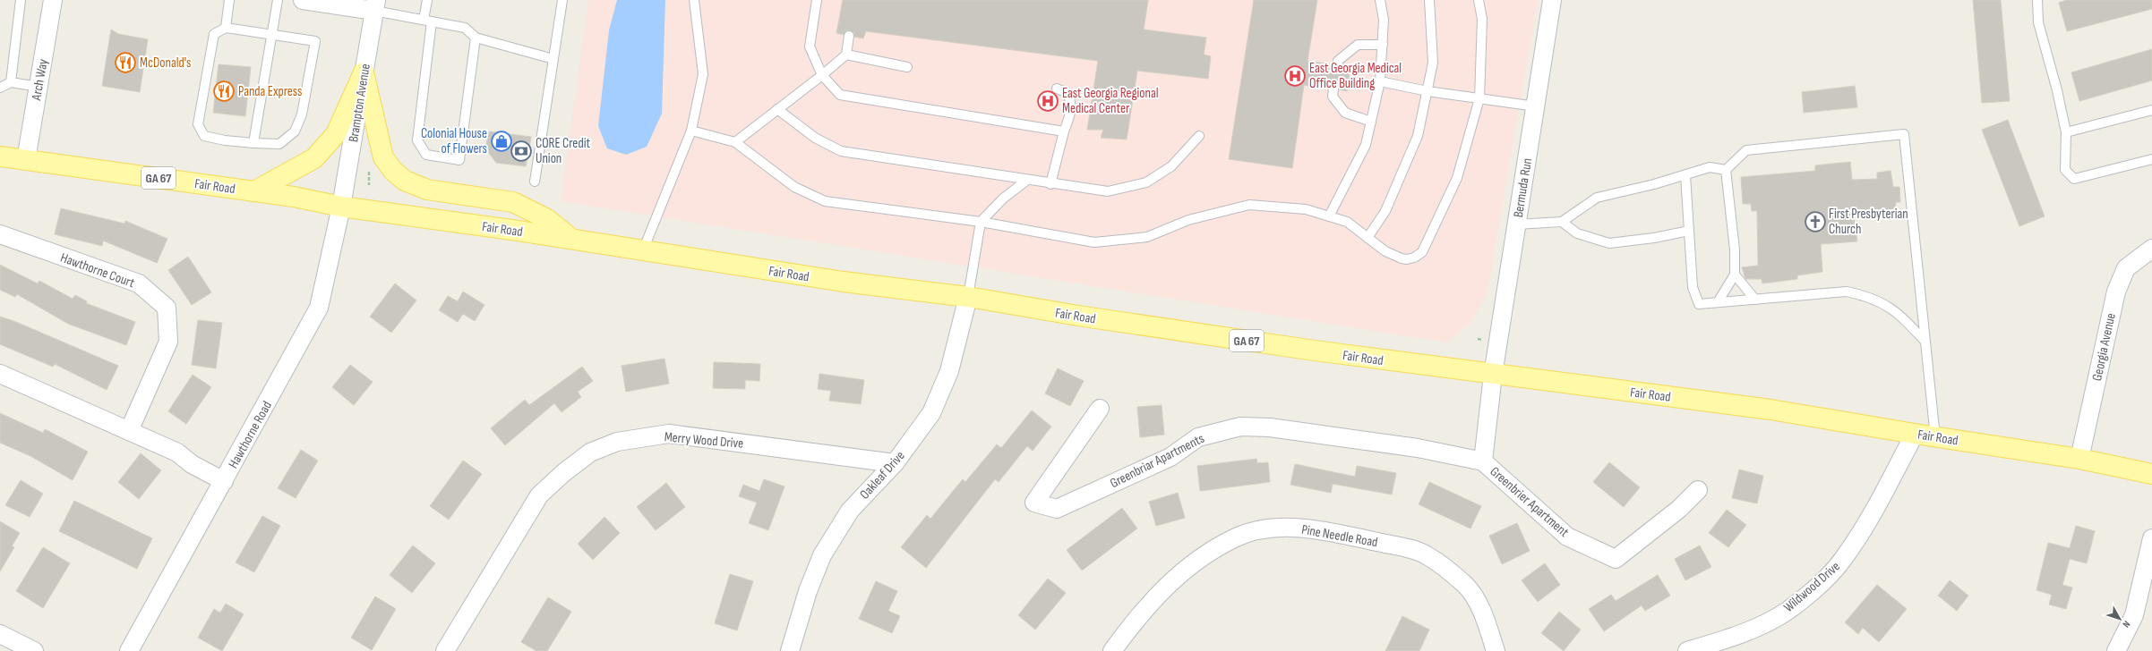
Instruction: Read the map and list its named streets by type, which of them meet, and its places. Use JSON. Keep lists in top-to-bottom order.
{
  "streets": {
    "main road": ["GA 67", "Fair Road"],
    "street": [
      "Arch Way",
      "Brampton Avenue",
      "Bermuda Run",
      "Hawthorne Court",
      "Georgia Avenue",
      "Hawthorne Road",
      "Merry Wood Drive",
      "Greenbriar Apartments",
      "Oakleaf Drive",
      "Greenbrier Apartment",
      "Pine Needle Road",
      "Wildwood Drive"
    ]
  },
  "crossings": [
    ["Arch Way", "Fair Road"],
    ["Brampton Avenue", "Fair Road"],
    ["Brampton Avenue", "Hawthorne Road"],
    ["Fair Road", "Bermuda Run"],
    ["Fair Road", "Georgia Avenue"],
    ["Fair Road", "Hawthorne Road"],
    ["Fair Road", "Oakleaf Drive"],
    ["Fair Road", "Greenbrier Apartment"],
    ["Fair Road", "Wildwood Drive"],
    ["Bermuda Run", "Greenbrier Apartment"],
    ["Merry Wood Drive", "Oakleaf Drive"],
    ["Greenbriar Apartments", "Greenbrier Apartment"]
  ],
  "places": {
    "restaurant": ["McDonald's", "Panda Express"],
    "hospital": ["East Georgia Medical Office Building", "East Georgia Regional Medical Center"],
    "shop": ["Colonial House of Flowers"],
    "bank": ["CORE Credit Union"],
    "church": ["First Presbyterian Church"]
  },
  "north": "bottom right"
}
